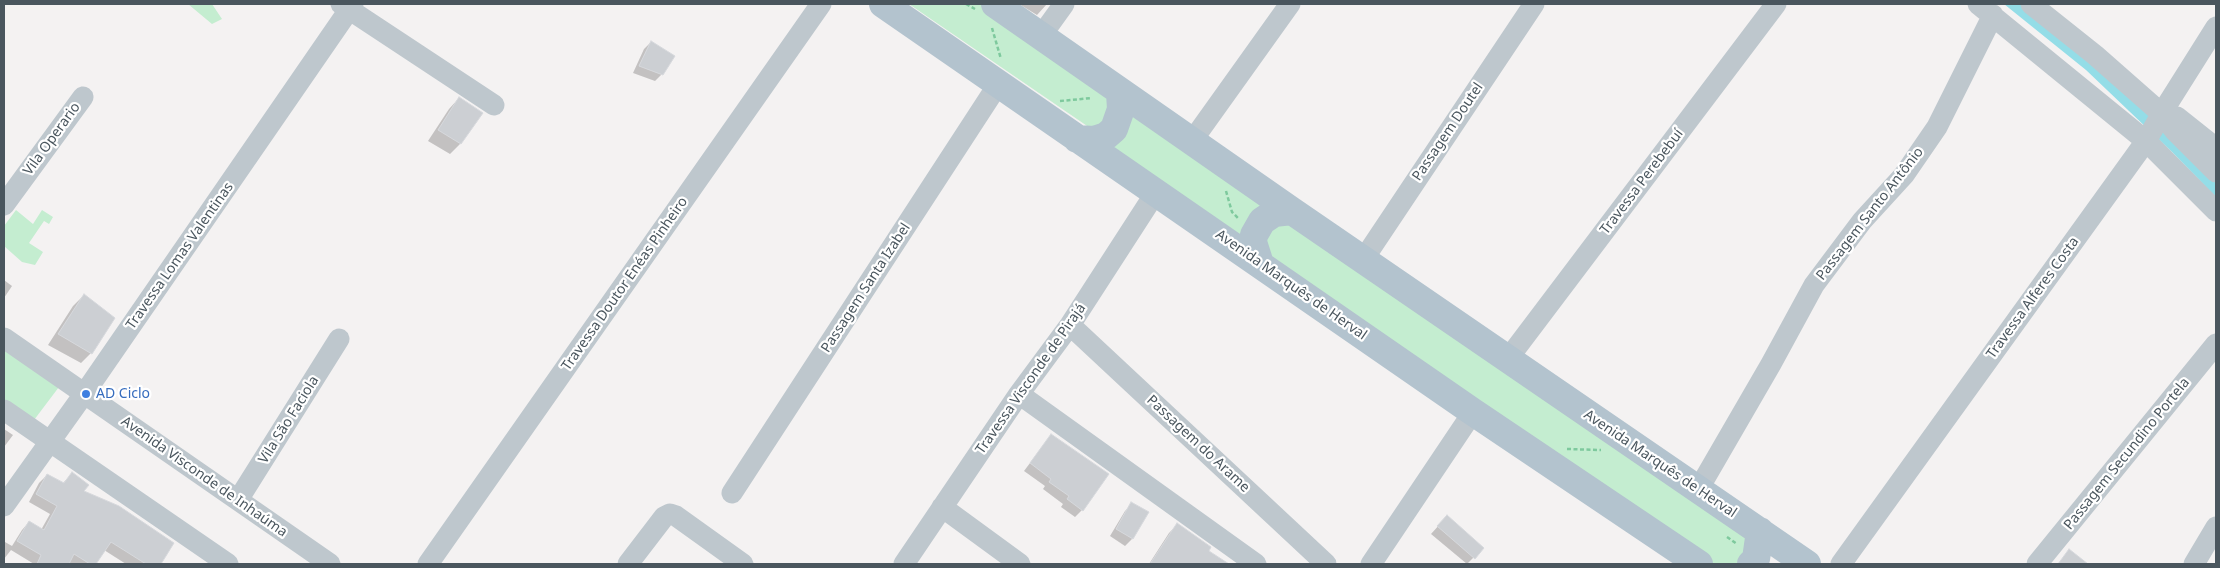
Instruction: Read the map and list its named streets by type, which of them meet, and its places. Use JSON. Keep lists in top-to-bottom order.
{
  "streets": {
    "main road": ["Avenida Marquês de Herval"],
    "street": [
      "Passagem Doutel",
      "Vila Operario",
      "Travessa Perebebuí",
      "Passagem Santo Antônio",
      "Travessa Lomas Valentinas",
      "Travessa Doutor Enéas Pinheiro",
      "Passagem Santa Izabel",
      "Travessa Alferes Costa",
      "Travessa Visconde de Pirajá",
      "Vila São Faciola",
      "Passagem do Arame",
      "Passagem Secundino Portela",
      "Avenida Visconde de Inhaúma"
    ]
  },
  "crossings": [
    ["Passagem Doutel", "Avenida Marquês de Herval"],
    ["Travessa Perebebuí", "Avenida Marquês de Herval"],
    ["Passagem Santo Antônio", "Avenida Marquês de Herval"],
    ["Travessa Lomas Valentinas", "Avenida Visconde de Inhaúma"],
    ["Avenida Marquês de Herval", "Passagem Santa Izabel"],
    ["Avenida Marquês de Herval", "Travessa Visconde de Pirajá"],
    ["Travessa Visconde de Pirajá", "Passagem do Arame"],
    ["Vila São Faciola", "Avenida Visconde de Inhaúma"]
  ],
  "places": ["AD Ciclo"]
}
